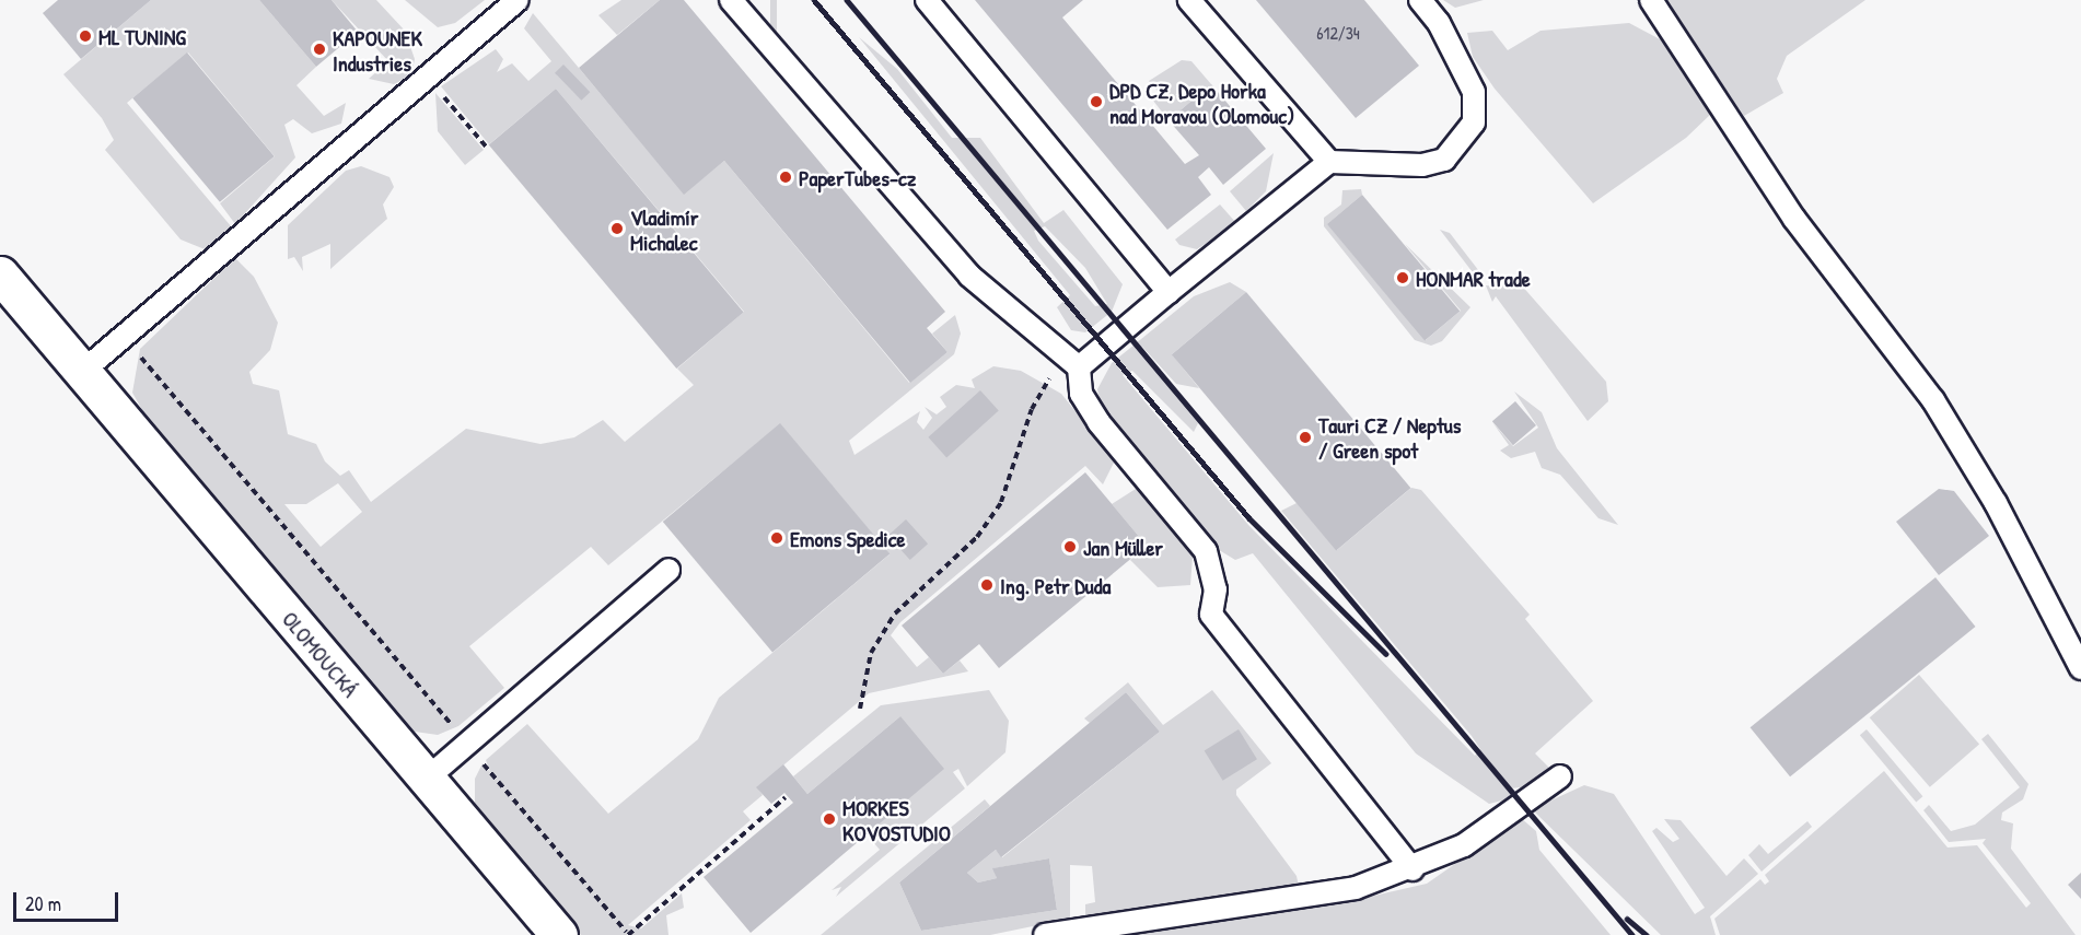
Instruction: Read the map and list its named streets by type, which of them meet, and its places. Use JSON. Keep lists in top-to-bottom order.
{
  "streets": {
    "street": ["OLOMOUCKÁ"]
  },
  "places": [
    "ML TUNING",
    "KAPOUNEK Industries",
    "DPD CZ, Depo Horka nad Moravou (Olomouc)",
    "PaperTubes-cz",
    "Vladimír Michalec",
    "HONMAR trade",
    "Tauri CZ / Neptus / Green spot",
    "Emons Spedice",
    "Jan Müller",
    "Ing. Petr Duda",
    "MORKES KOVOSTUDIO"
  ],
  "house_numbers": ["612/34"],
  "scale_bar": "20 m"
}
